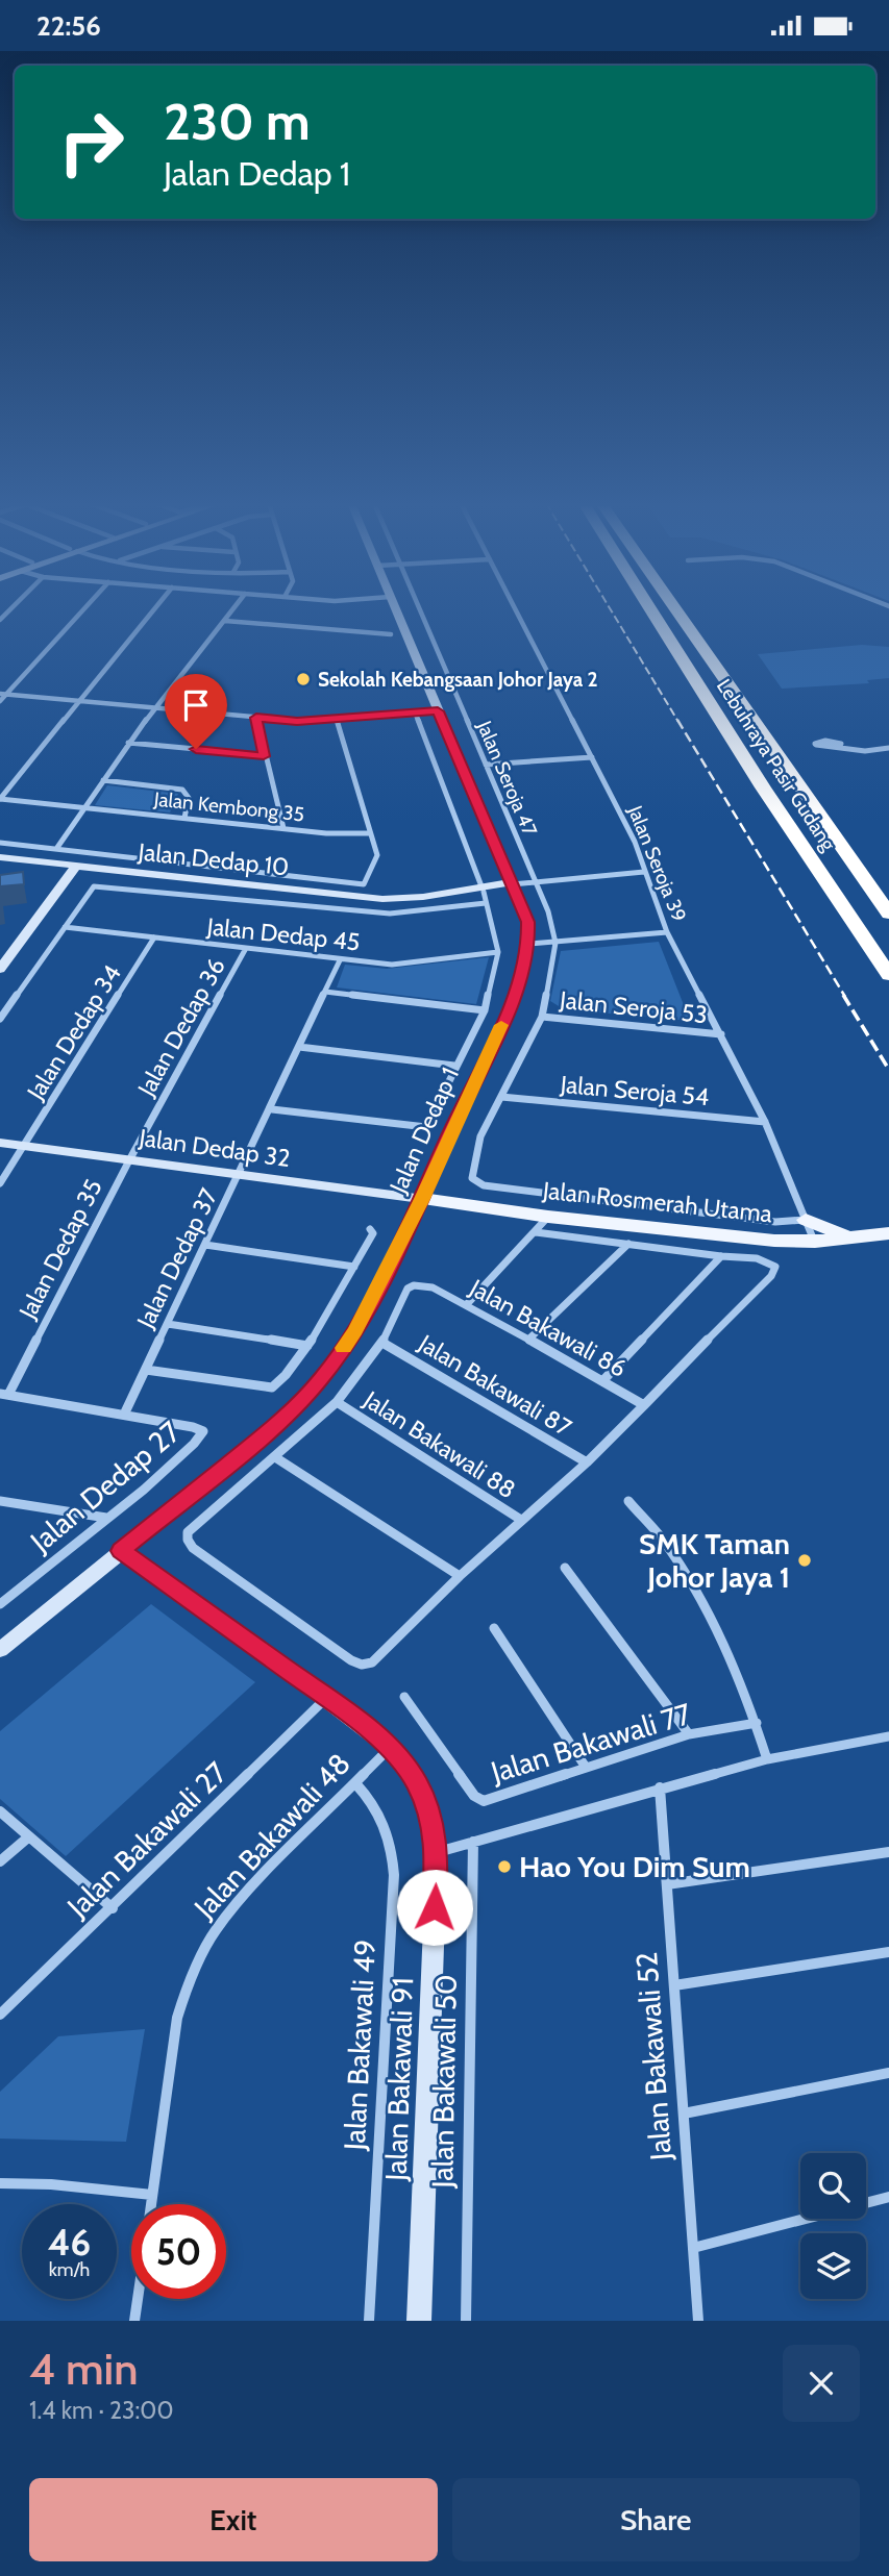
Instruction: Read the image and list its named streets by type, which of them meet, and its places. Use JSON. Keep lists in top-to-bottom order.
{
  "streets": {
    "highway": ["Lebuhraya Pasir Gudang"],
    "main road": [
      "Jalan Dedap 10",
      "Jalan Dedap 1",
      "Jalan Dedap 32",
      "Jalan Rosmerah Utama",
      "Jalan Bakawali 91"
    ],
    "street": [
      "Jalan Seroja 47",
      "Jalan Kembong 35",
      "Jalan Seroja 39",
      "Jalan Dedap 45",
      "Jalan Seroja 53",
      "Jalan Dedap 36",
      "Jalan Dedap 34",
      "Jalan Seroja 54",
      "Jalan Dedap 35",
      "Jalan Dedap 37",
      "Jalan Bakawali 86",
      "Jalan Bakawali 87",
      "Jalan Bakawali 88",
      "Jalan Dedap 27",
      "Jalan Bakawali 77",
      "Jalan Bakawali 48",
      "Jalan Bakawali 27",
      "Jalan Bakawali 49",
      "Jalan Bakawali 52",
      "Jalan Bakawali 50"
    ]
  },
  "crossings": [
    ["Jalan Dedap 10", "Jalan Dedap 1"],
    ["Jalan Seroja 39", "Jalan Seroja 53"],
    ["Jalan Seroja 39", "Jalan Seroja 54"],
    ["Jalan Seroja 39", "Jalan Rosmerah Utama"],
    ["Jalan Dedap 45", "Jalan Dedap 36"],
    ["Jalan Dedap 45", "Jalan Dedap 34"],
    ["Jalan Dedap 45", "Jalan Dedap 37"],
    ["Jalan Dedap 36", "Jalan Dedap 32"],
    ["Jalan Dedap 36", "Jalan Dedap 35"],
    ["Jalan Dedap 34", "Jalan Dedap 32"],
    ["Jalan Dedap 1", "Jalan Dedap 32"],
    ["Jalan Dedap 1", "Jalan Rosmerah Utama"],
    ["Jalan Dedap 1", "Jalan Bakawali 91"],
    ["Jalan Dedap 32", "Jalan Rosmerah Utama"],
    ["Jalan Dedap 32", "Jalan Dedap 35"],
    ["Jalan Dedap 32", "Jalan Dedap 37"],
    ["Jalan Dedap 37", "Jalan Dedap 27"],
    ["Jalan Bakawali 86", "Jalan Bakawali 87"],
    ["Jalan Bakawali 48", "Jalan Bakawali 49"],
    ["Jalan Bakawali 48", "Jalan Bakawali 91"],
    ["Jalan Bakawali 27", "Jalan Bakawali 91"]
  ],
  "places": ["Sekolah Kebangsaan Johor Jaya 2", "SMK Taman Johor Jaya 1", "Hao You Dim Sum"],
  "page": {
    "status": "22:56",
    "turn": ["230 m", "Jalan Dedap 1"],
    "speed": "46 km/h",
    "limit": "50",
    "heading": ["4 min", "1.4 km · 23:00"],
    "buttons": ["Exit", "Share"]
  }
}
